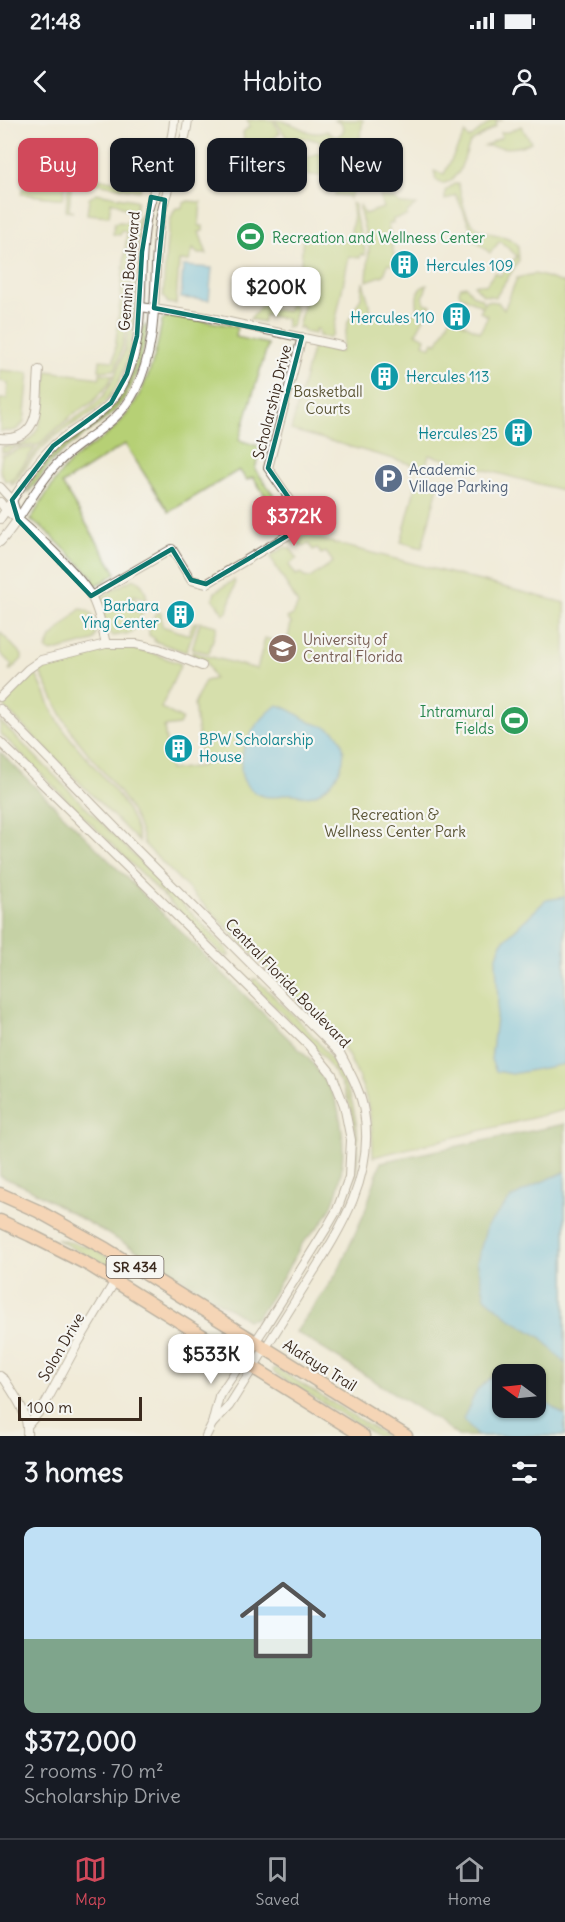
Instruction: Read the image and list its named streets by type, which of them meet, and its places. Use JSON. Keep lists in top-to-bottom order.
{
  "streets": {
    "main road": ["SR 434", "Alafaya Trail"],
    "street": [
      "Gemini Boulevard",
      "Scholarship Drive",
      "Central Florida Boulevard",
      "Solon Drive"
    ]
  },
  "crossings": [
    ["Central Florida Boulevard", "SR 434"],
    ["Central Florida Boulevard", "Alafaya Trail"],
    ["SR 434", "Solon Drive"]
  ],
  "parks": ["Basketball Courts", "Recreation & Wellness Center Park"],
  "places": {
    "sports": ["Recreation and Wellness Center", "Intramural Fields"],
    "building": [
      "Hercules 109",
      "Hercules 110",
      "Hercules 113",
      "Hercules 25",
      "Barbara Ying Center",
      "BPW Scholarship House"
    ],
    "parking": ["Academic Village Parking"],
    "school or university": ["University of Central Florida"]
  },
  "scale_bar": "100 m",
  "north": "left",
  "page": {
    "status": "21:48",
    "header": "Habito",
    "chip": [
      "Buy",
      "Rent",
      "Filters",
      "New"
    ],
    "price": ["$200K", "$372K", "$533K"],
    "scale": "100 m",
    "heading": "3 homes",
    "list": [
      {
        "name": "$372,000",
        "note": "2 rooms · 70 m² · Scholarship Drive"
      }
    ],
    "tabs": ["Map", "Saved", "Home"]
  }
}
